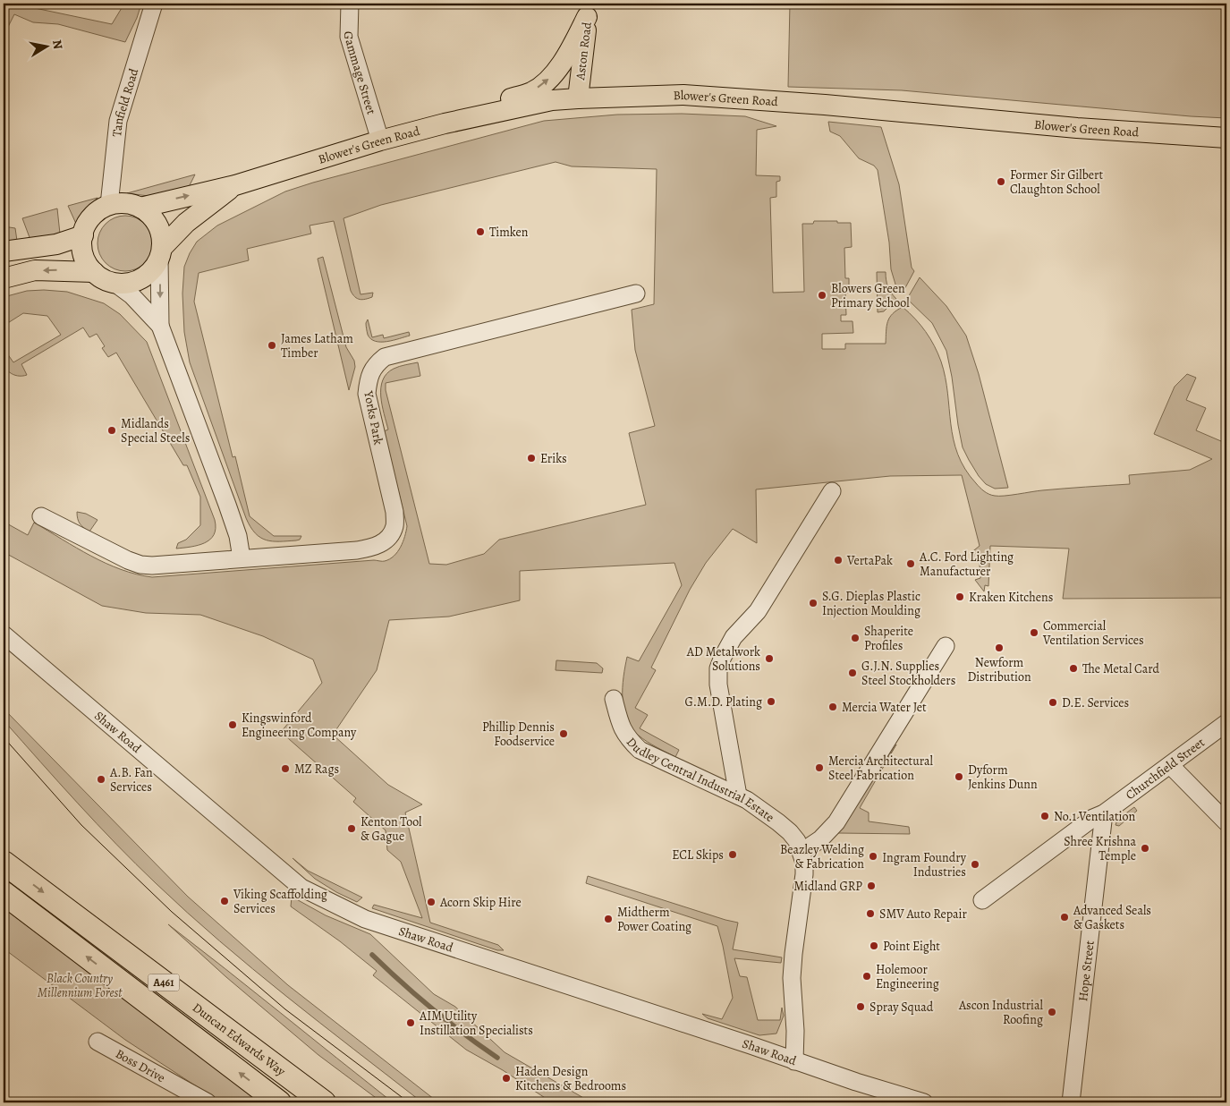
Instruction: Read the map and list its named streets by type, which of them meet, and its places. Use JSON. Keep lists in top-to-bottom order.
{
  "streets": {
    "highway": ["A461", "Duncan Edwards Way"],
    "main road": ["Aston Road", "Blower's Green Road"],
    "street": [
      "Gammage Street",
      "Tanfield Road",
      "Yorks Park",
      "Shaw Road",
      "Churchfield Street",
      "Dudley Central Industrial Estate",
      "Hope Street",
      "Boss Drive"
    ]
  },
  "crossings": [
    ["Aston Road", "Blower's Green Road"],
    ["Gammage Street", "Blower's Green Road"],
    ["Blower's Green Road", "Tanfield Road"],
    ["Shaw Road", "Dudley Central Industrial Estate"],
    ["Churchfield Street", "Hope Street"]
  ],
  "parks": ["Black Country Millennium Forest"],
  "places": [
    "Former Sir Gilbert Claughton School",
    "Timken",
    "Blowers Green Primary School",
    "James Latham Timber",
    "Midlands Special Steels",
    "Eriks",
    "VertaPak",
    "A.C. Ford Lighting Manufacturer",
    "Kraken Kitchens",
    "S.G. Dieplas Plastic Injection Moulding",
    "Commercial Ventilation Services",
    "Shaperite Profiles",
    "Newform Distribution",
    "AD Metalwork Solutions",
    "The Metal Card",
    "G.J.N. Supplies Steel Stockholders",
    "G.M.D. Plating",
    "D.E. Services",
    "Mercia Water Jet",
    "Kingswinford Engineering Company",
    "Phillip Dennis Foodservice",
    "Mercia Architectural Steel Fabrication",
    "MZ Rags",
    "Dyform Jenkins Dunn",
    "A.B. Fan Services",
    "No.1 Ventilation",
    "Kenton Tool & Gague",
    "Shree Krishna Temple",
    "ECL Skips",
    "Beazley Welding & Fabrication",
    "Ingram Foundry Industries",
    "Midland GRP",
    "Viking Scaffolding Services",
    "Acorn Skip Hire",
    "SMV Auto Repair",
    "Advanced Seals & Gaskets",
    "Midtherm Power Coating",
    "Point Eight",
    "Holemoor Engineering",
    "Spray Squad",
    "Ascon Industrial Roofing",
    "AIM Utility Instillation Specialists",
    "Haden Design Kitchens & Bedrooms"
  ],
  "north": "right"
}
